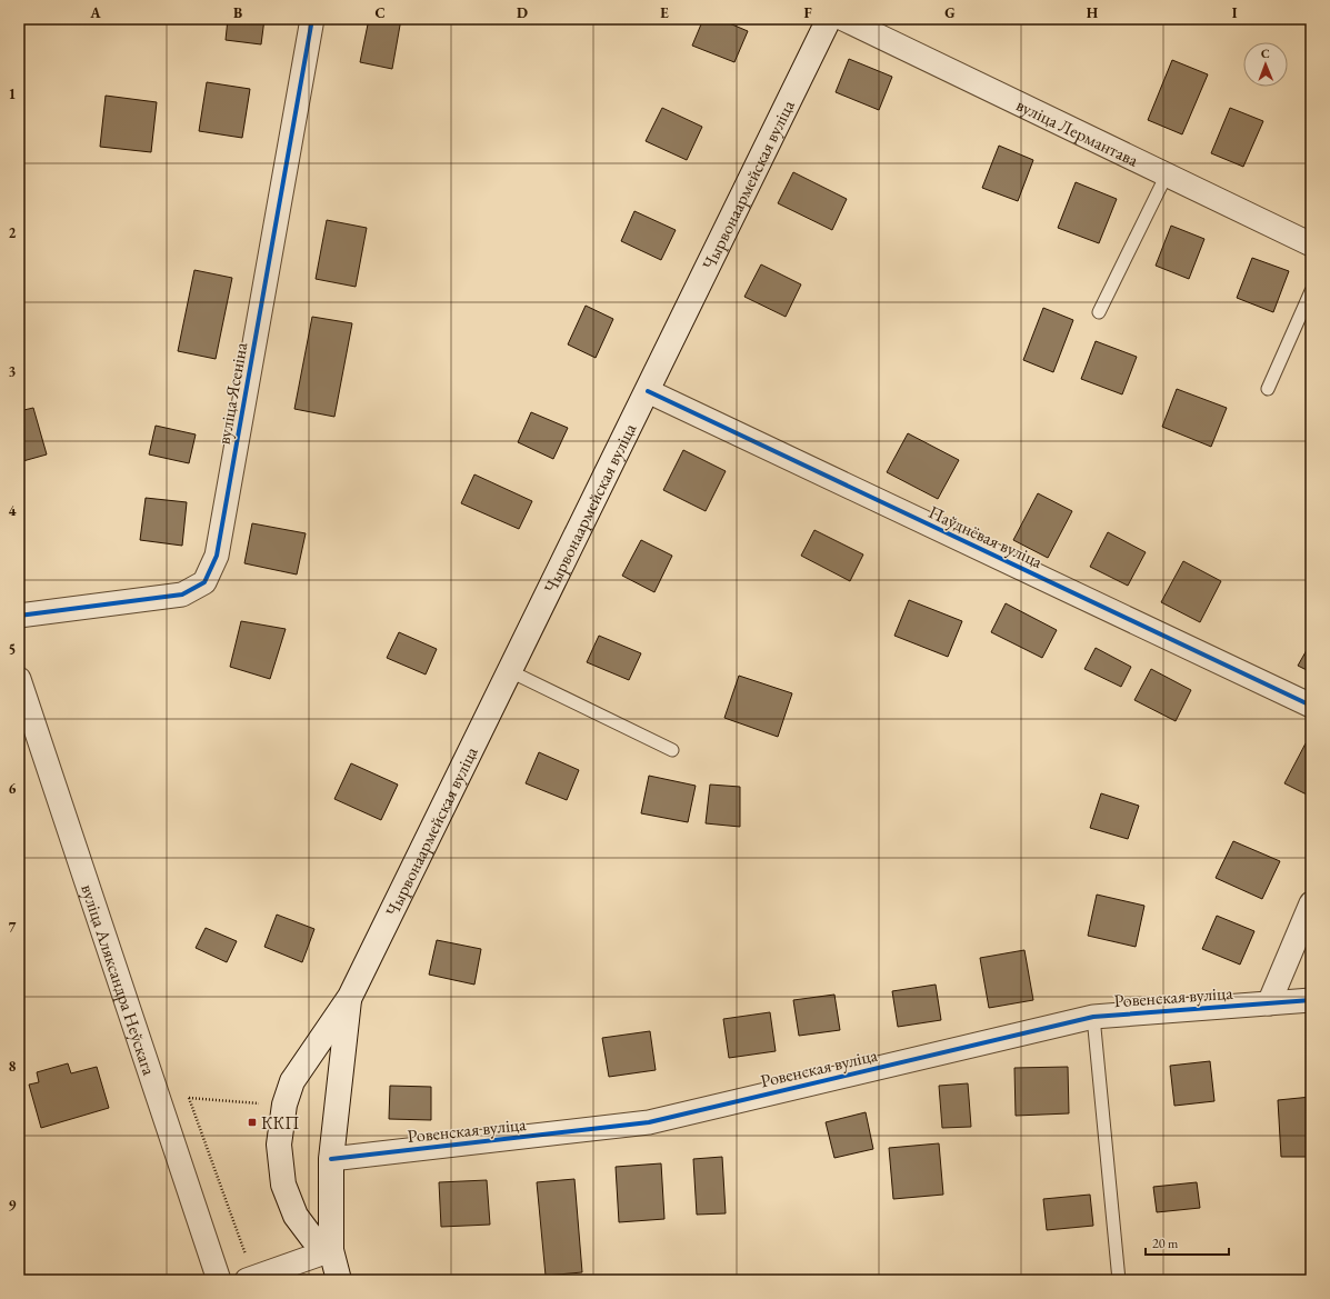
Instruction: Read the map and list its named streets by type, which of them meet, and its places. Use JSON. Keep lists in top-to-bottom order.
{
  "streets": {
    "main road": ["Чырвонаармейская вуліца"],
    "street": [
      "вуліца Лермантава",
      "вуліца Ясеніна",
      "Паўднёвая вуліца",
      "вуліца Аляксандра Неўскага",
      "Ровенская вуліца"
    ]
  },
  "crossings": [
    ["Чырвонаармейская вуліца", "Паўднёвая вуліца"],
    ["Чырвонаармейская вуліца", "Ровенская вуліца"]
  ],
  "places": {
    "transit": ["ККП"]
  },
  "scale_bar": "20 m",
  "north": "top",
  "grid": {
    "columns": [
      "A",
      "B",
      "C",
      "D",
      "E",
      "F",
      "G",
      "H",
      "I"
    ],
    "rows": [
      "1",
      "2",
      "3",
      "4",
      "5",
      "6",
      "7",
      "8",
      "9"
    ]
  }
}
